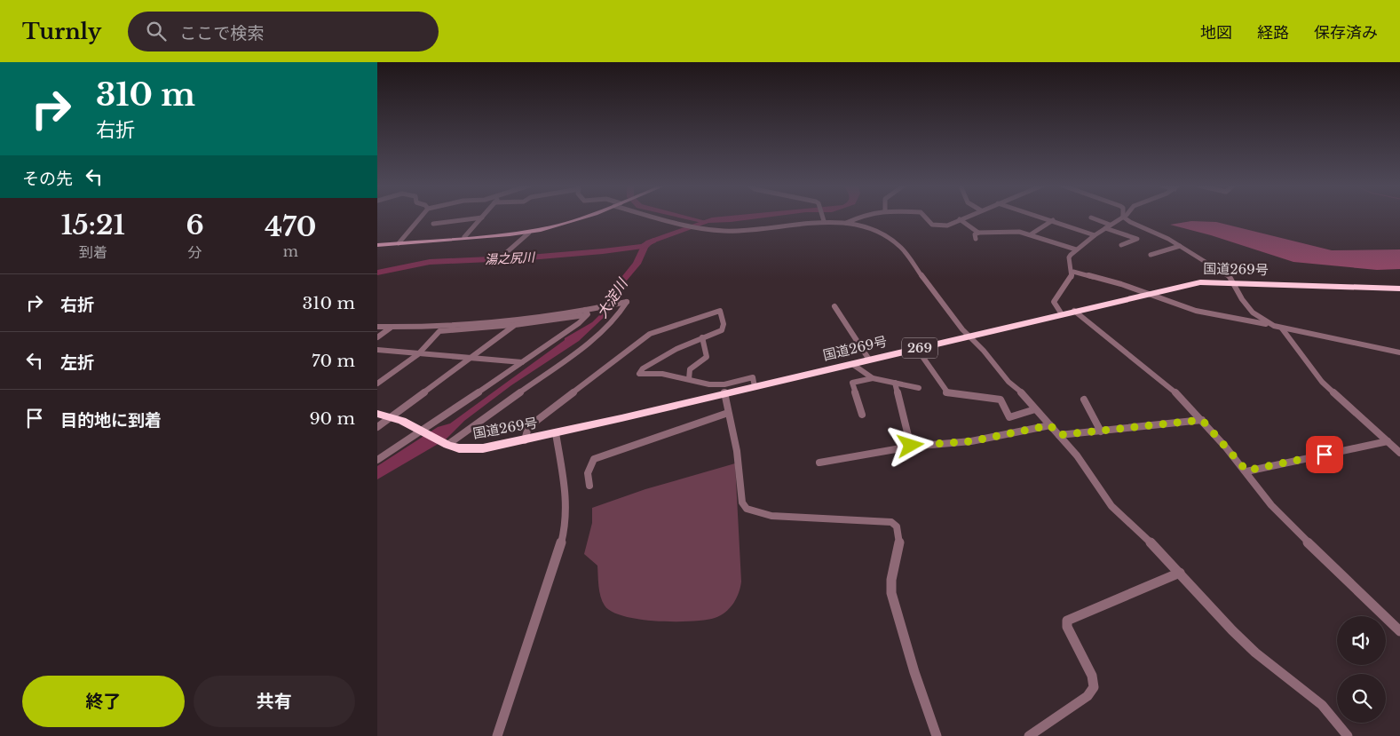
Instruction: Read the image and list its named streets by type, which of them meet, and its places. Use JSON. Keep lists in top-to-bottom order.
{
  "streets": {
    "highway": ["国道269号", "269"]
  },
  "water": ["湯之尻川", "大淀川"],
  "page": {
    "header": "Turnly",
    "search": "ここで検索",
    "nav": ["地図", "経路", "保存済み"],
    "turn": ["310 m", "右折"],
    "then": "その先",
    "eta": [
      "15:21",
      "到着",
      "6",
      "分",
      "470",
      "m"
    ],
    "list": [
      {
        "name": "右折",
        "value": "310 m"
      },
      {
        "name": "左折",
        "value": "70 m"
      },
      {
        "name": "目的地に到着",
        "value": "90 m"
      }
    ],
    "buttons": ["終了", "共有"]
  }
}
